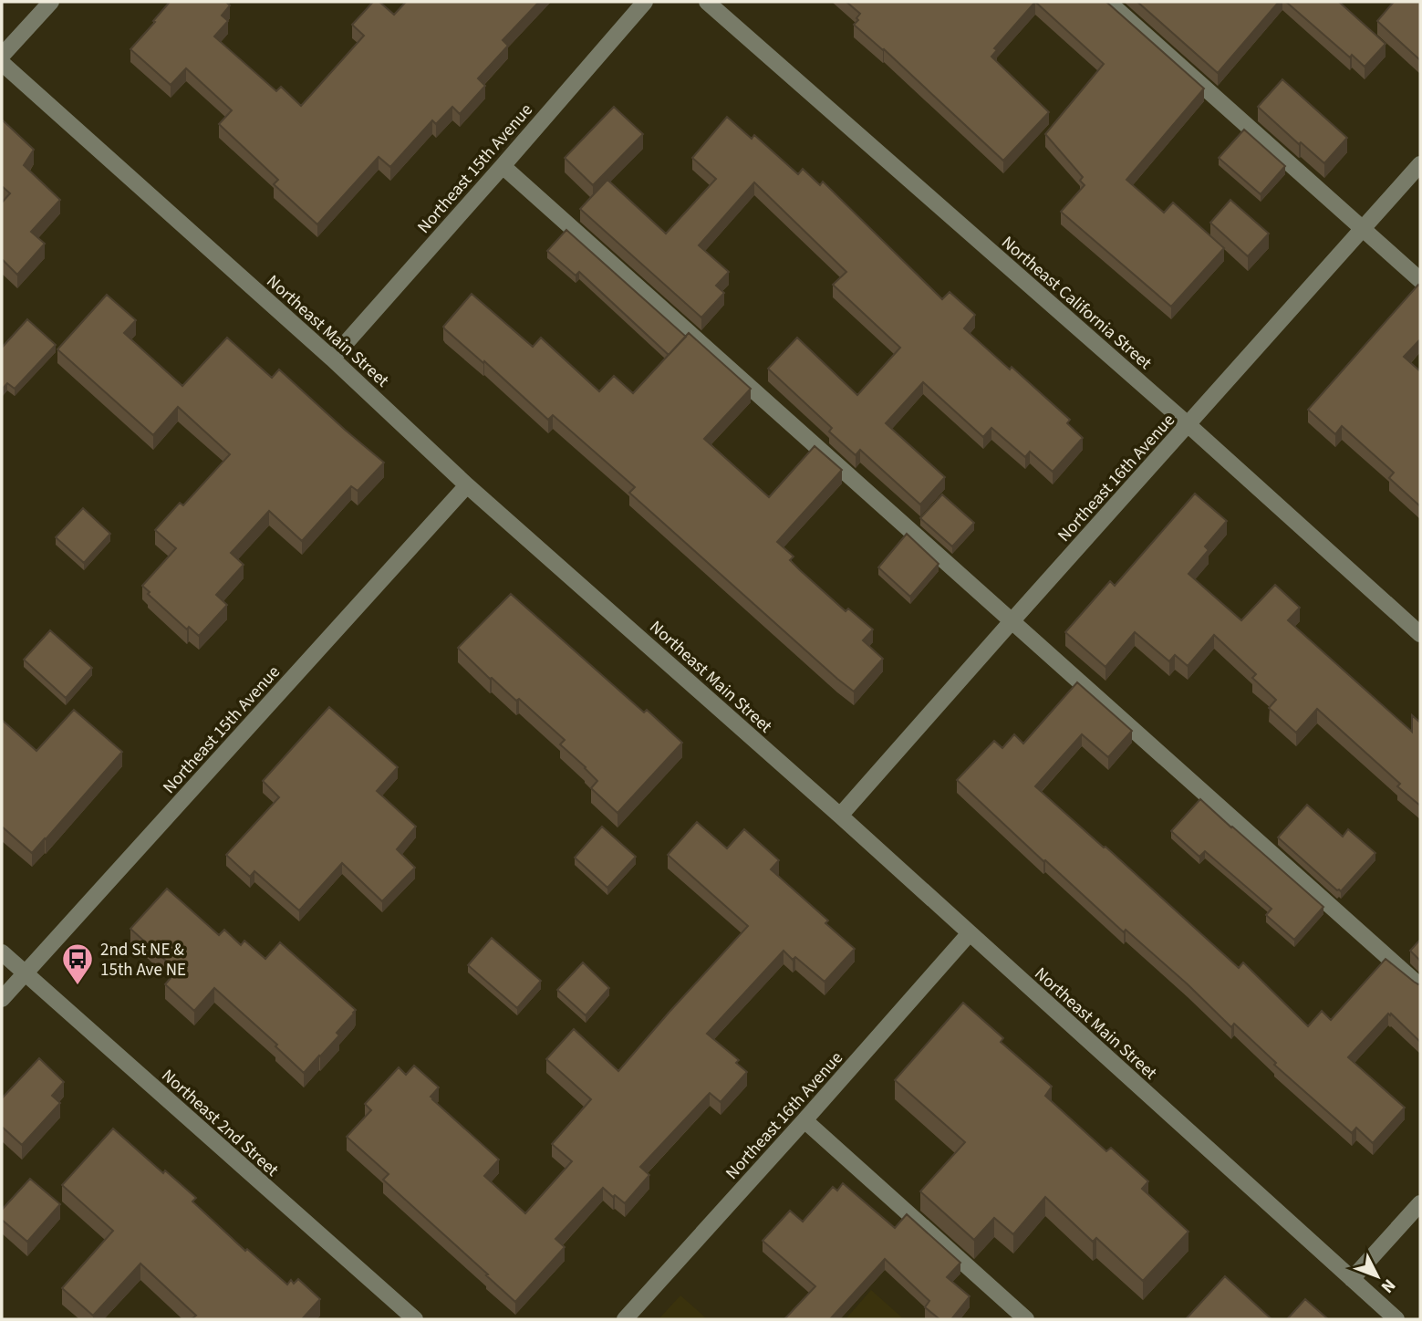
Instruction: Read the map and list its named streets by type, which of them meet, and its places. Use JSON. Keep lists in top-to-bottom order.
{
  "streets": {
    "street": [
      "Northeast 15th Avenue",
      "Northeast California Street",
      "Northeast Main Street",
      "Northeast 16th Avenue",
      "Northeast 2nd Street"
    ]
  },
  "crossings": [
    ["Northeast 15th Avenue", "Northeast Main Street"],
    ["Northeast 15th Avenue", "Northeast 2nd Street"],
    ["Northeast California Street", "Northeast 16th Avenue"],
    ["Northeast Main Street", "Northeast 16th Avenue"]
  ],
  "places": {
    "bus stop": ["2nd St NE & 15th Ave NE"]
  },
  "north": "bottom right"
}
